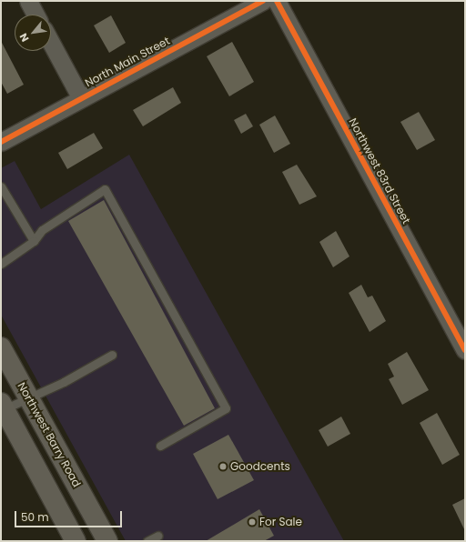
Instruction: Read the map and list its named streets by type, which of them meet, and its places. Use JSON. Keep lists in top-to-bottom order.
{
  "streets": {
    "main road": ["Northwest Barry Road"],
    "street": ["North Main Street", "Northwest 83rd Street"]
  },
  "places": ["Goodcents", "For Sale"],
  "scale_bar": "50 m",
  "north": "bottom left"
}
